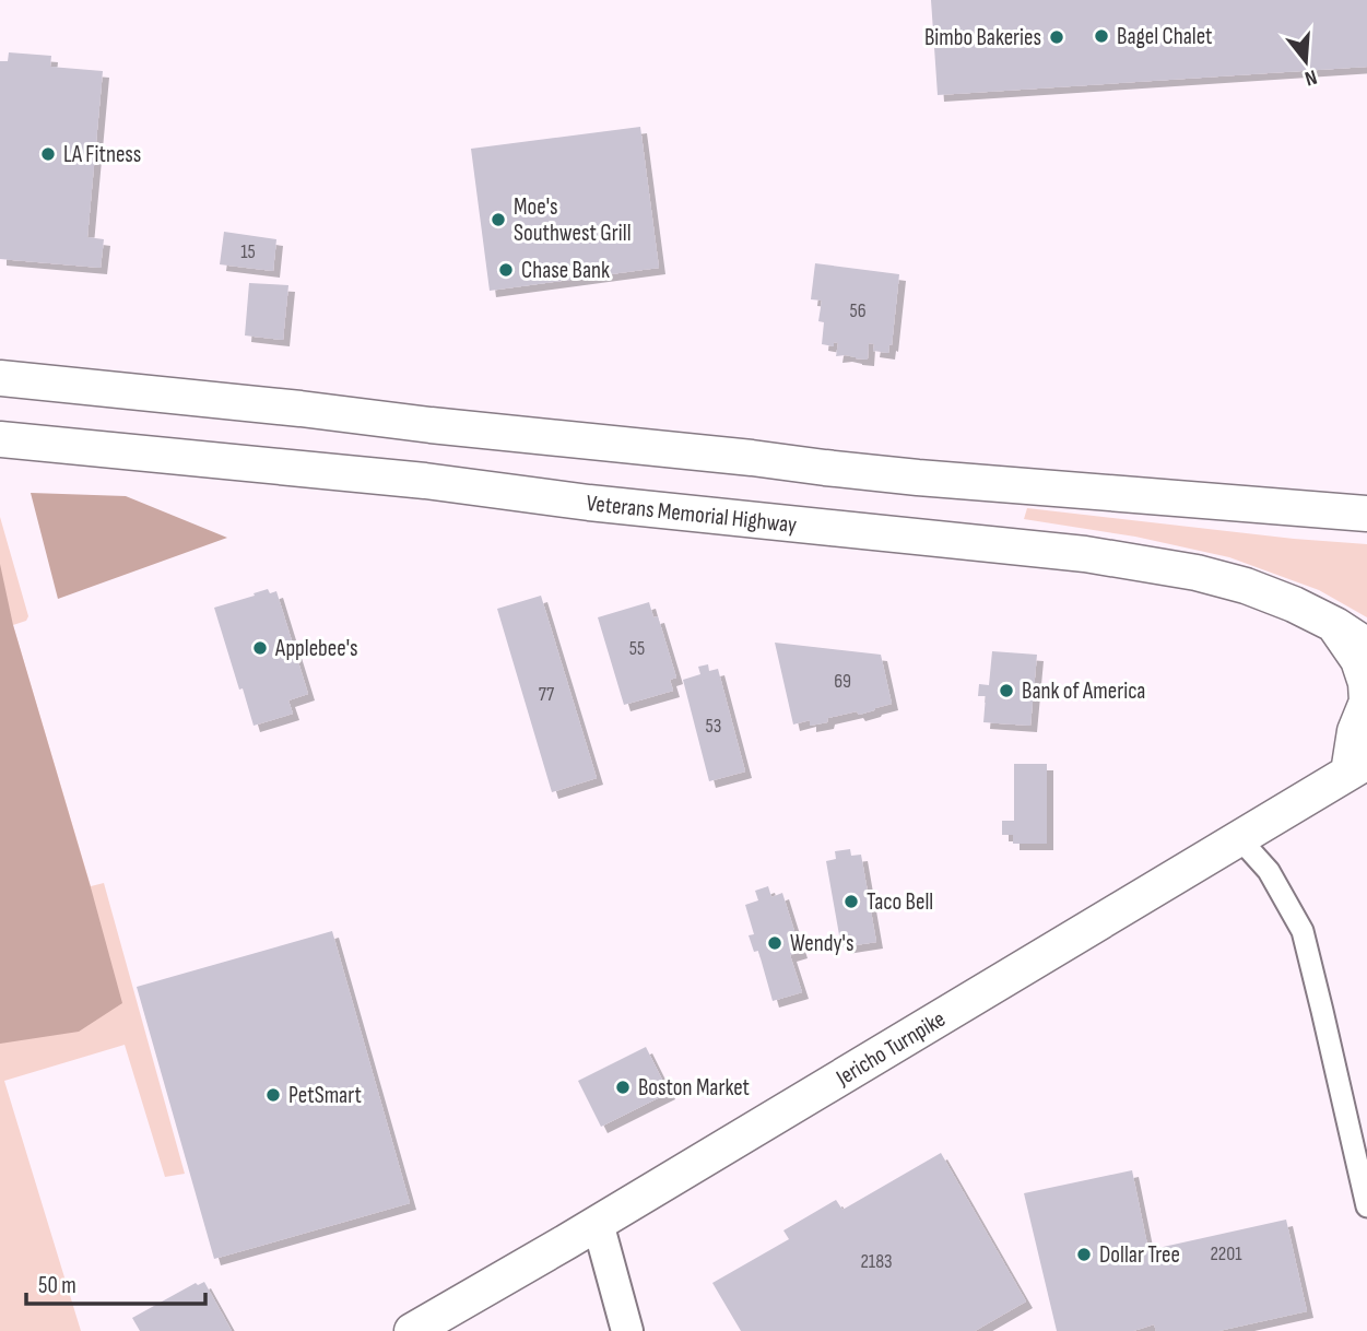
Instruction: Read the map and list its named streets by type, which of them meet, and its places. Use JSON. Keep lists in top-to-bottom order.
{
  "streets": {
    "main road": ["Veterans Memorial Highway", "Jericho Turnpike"]
  },
  "places": [
    "Bagel Chalet",
    "Bimbo Bakeries",
    "LA Fitness",
    "Moe's Southwest Grill",
    "Chase Bank",
    "Applebee's",
    "Bank of America",
    "Taco Bell",
    "Wendy's",
    "Boston Market",
    "PetSmart",
    "Dollar Tree"
  ],
  "house_numbers": [
    "15",
    "56",
    "55",
    "69",
    "77",
    "53",
    "2201",
    "2183"
  ],
  "scale_bar": "50 m",
  "north": "bottom"
}
